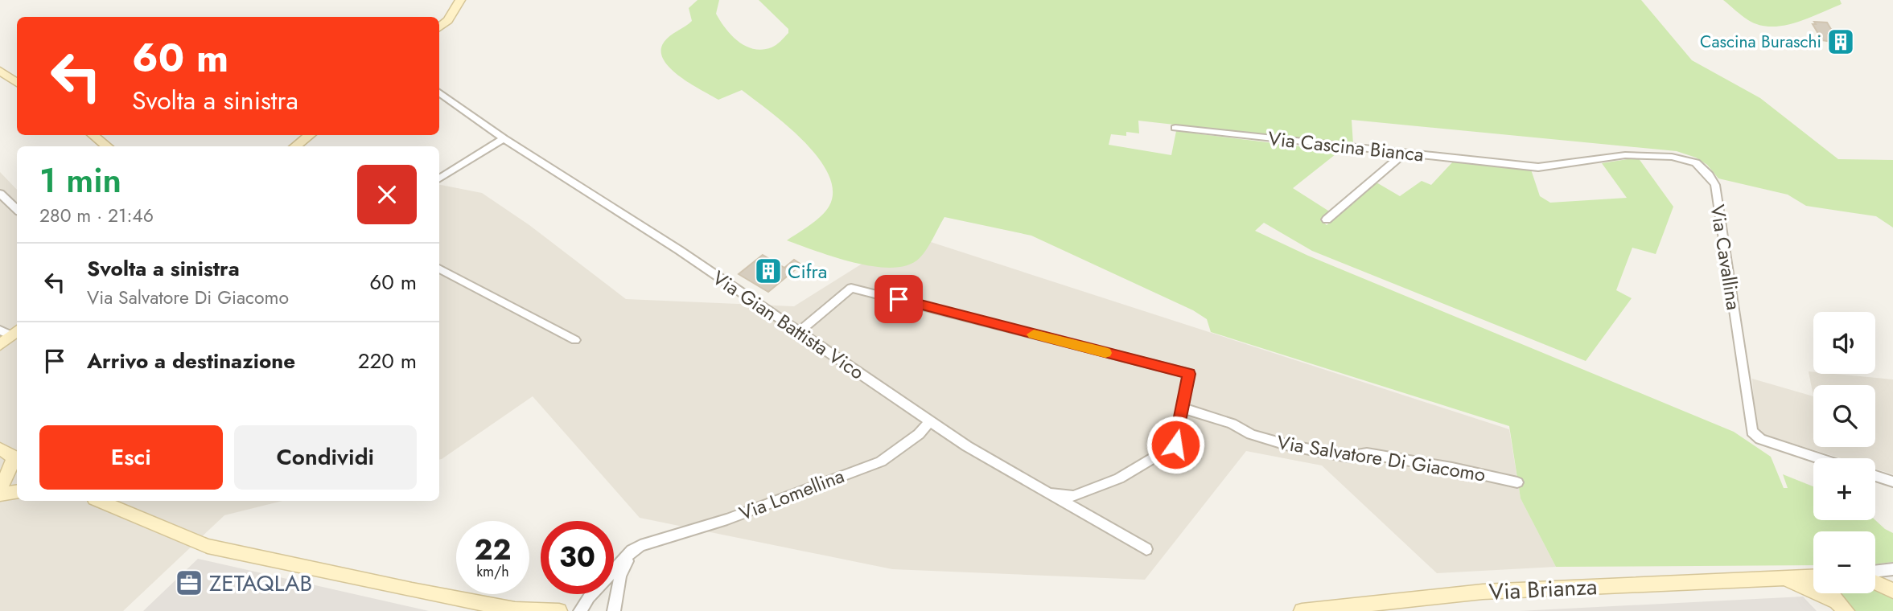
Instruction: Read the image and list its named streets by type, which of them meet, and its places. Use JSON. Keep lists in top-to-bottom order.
{
  "streets": {
    "street": [
      "Via Cascina Bianca",
      "Via Cavallina",
      "Via Gian Battista Vico",
      "Via Salvatore Di Giacomo",
      "Via Lomellina",
      "Via Brianza"
    ]
  },
  "crossings": [
    ["Via Cascina Bianca", "Via Cavallina"],
    ["Via Gian Battista Vico", "Via Lomellina"]
  ],
  "places": {
    "building": ["Cascina Buraschi", "Cifra"],
    "office": ["ZETAQLAB"]
  },
  "page": {
    "turn": ["60 m", "Svolta a sinistra"],
    "heading": ["1 min", "280 m · 21:46"],
    "list": [
      {
        "name": "Svolta a sinistra",
        "note": "Via Salvatore Di Giacomo",
        "value": "60 m"
      },
      {
        "name": "Arrivo a destinazione",
        "value": "220 m"
      }
    ],
    "map_buttons": ["+", "−"],
    "buttons": ["Esci", "Condividi"],
    "speed": "22 km/h",
    "limit": "30"
  }
}
